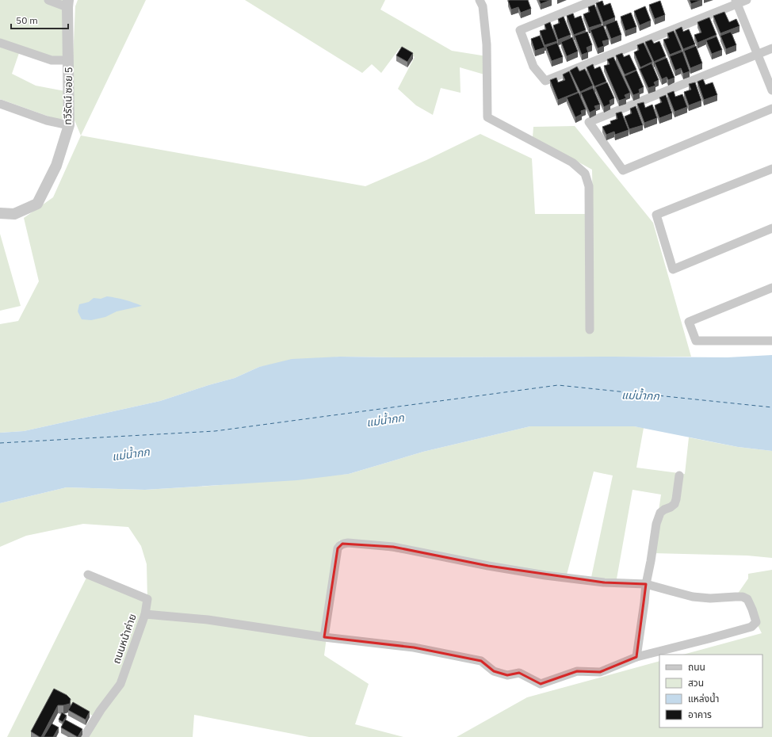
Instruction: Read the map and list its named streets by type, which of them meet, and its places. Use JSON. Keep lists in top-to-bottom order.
{
  "streets": {
    "street": ["ทวีรัตน์ ซอย 5", "ถนนหน้าค่าย"]
  },
  "water": ["แม่น้ำกก"],
  "legend": [
    "ถนน",
    "สวน",
    "แหล่งน้ำ",
    "อาคาร"
  ],
  "scale_bar": "50 m"
}
